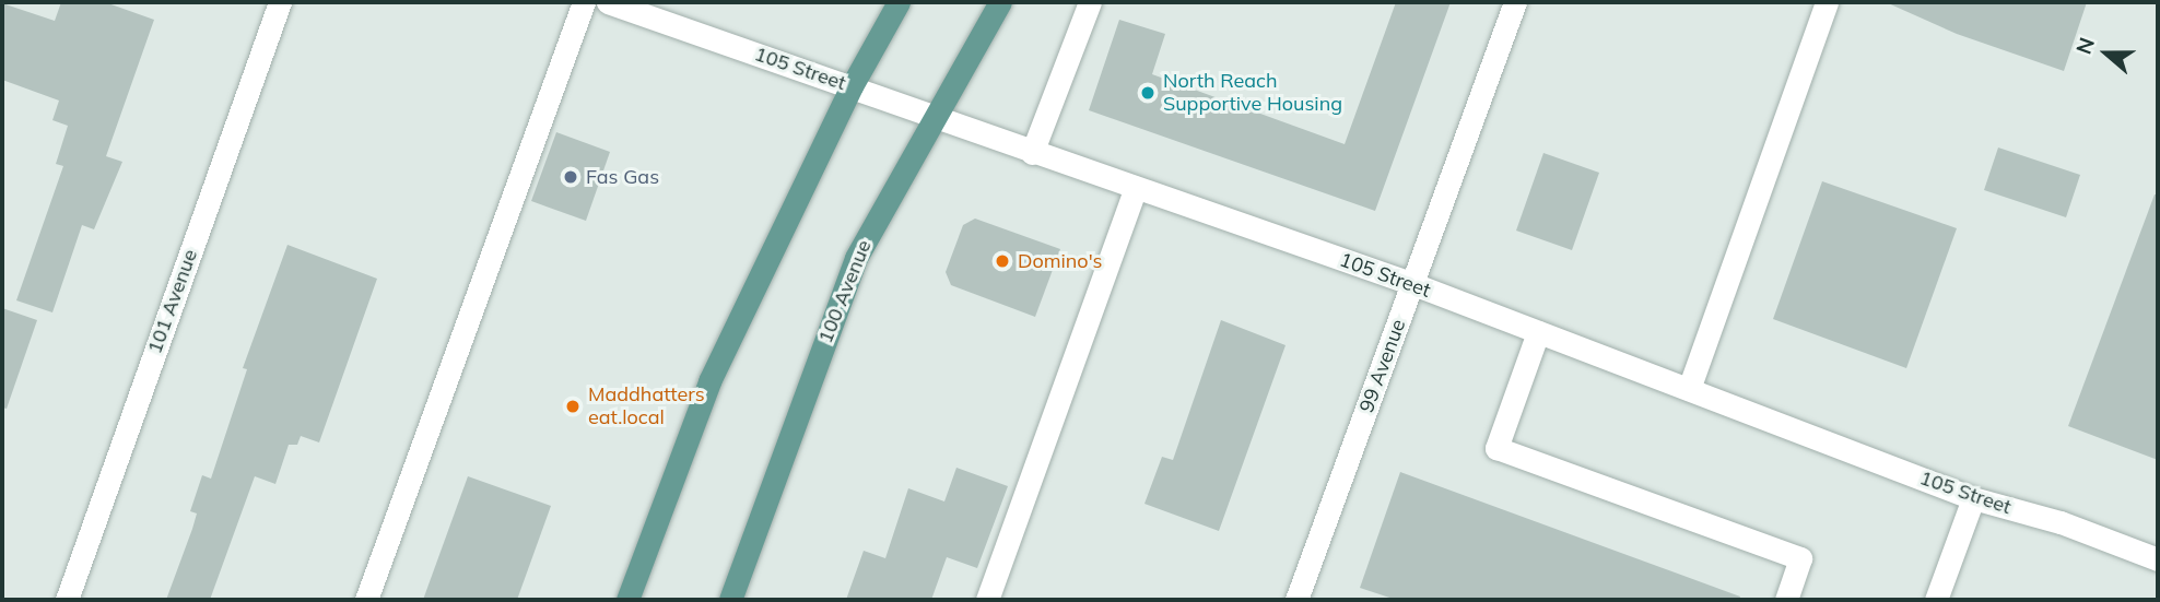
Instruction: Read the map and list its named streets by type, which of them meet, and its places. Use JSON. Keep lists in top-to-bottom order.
{
  "streets": {
    "main road": ["100 Avenue"],
    "street": ["105 Street", "101 Avenue", "99 Avenue"]
  },
  "crossings": [
    ["105 Street", "100 Avenue"],
    ["105 Street", "99 Avenue"]
  ],
  "places": [
    "North Reach Supportive Housing",
    "Fas Gas",
    "Domino's",
    "Maddhatters eat.local"
  ],
  "north": "left"
}
